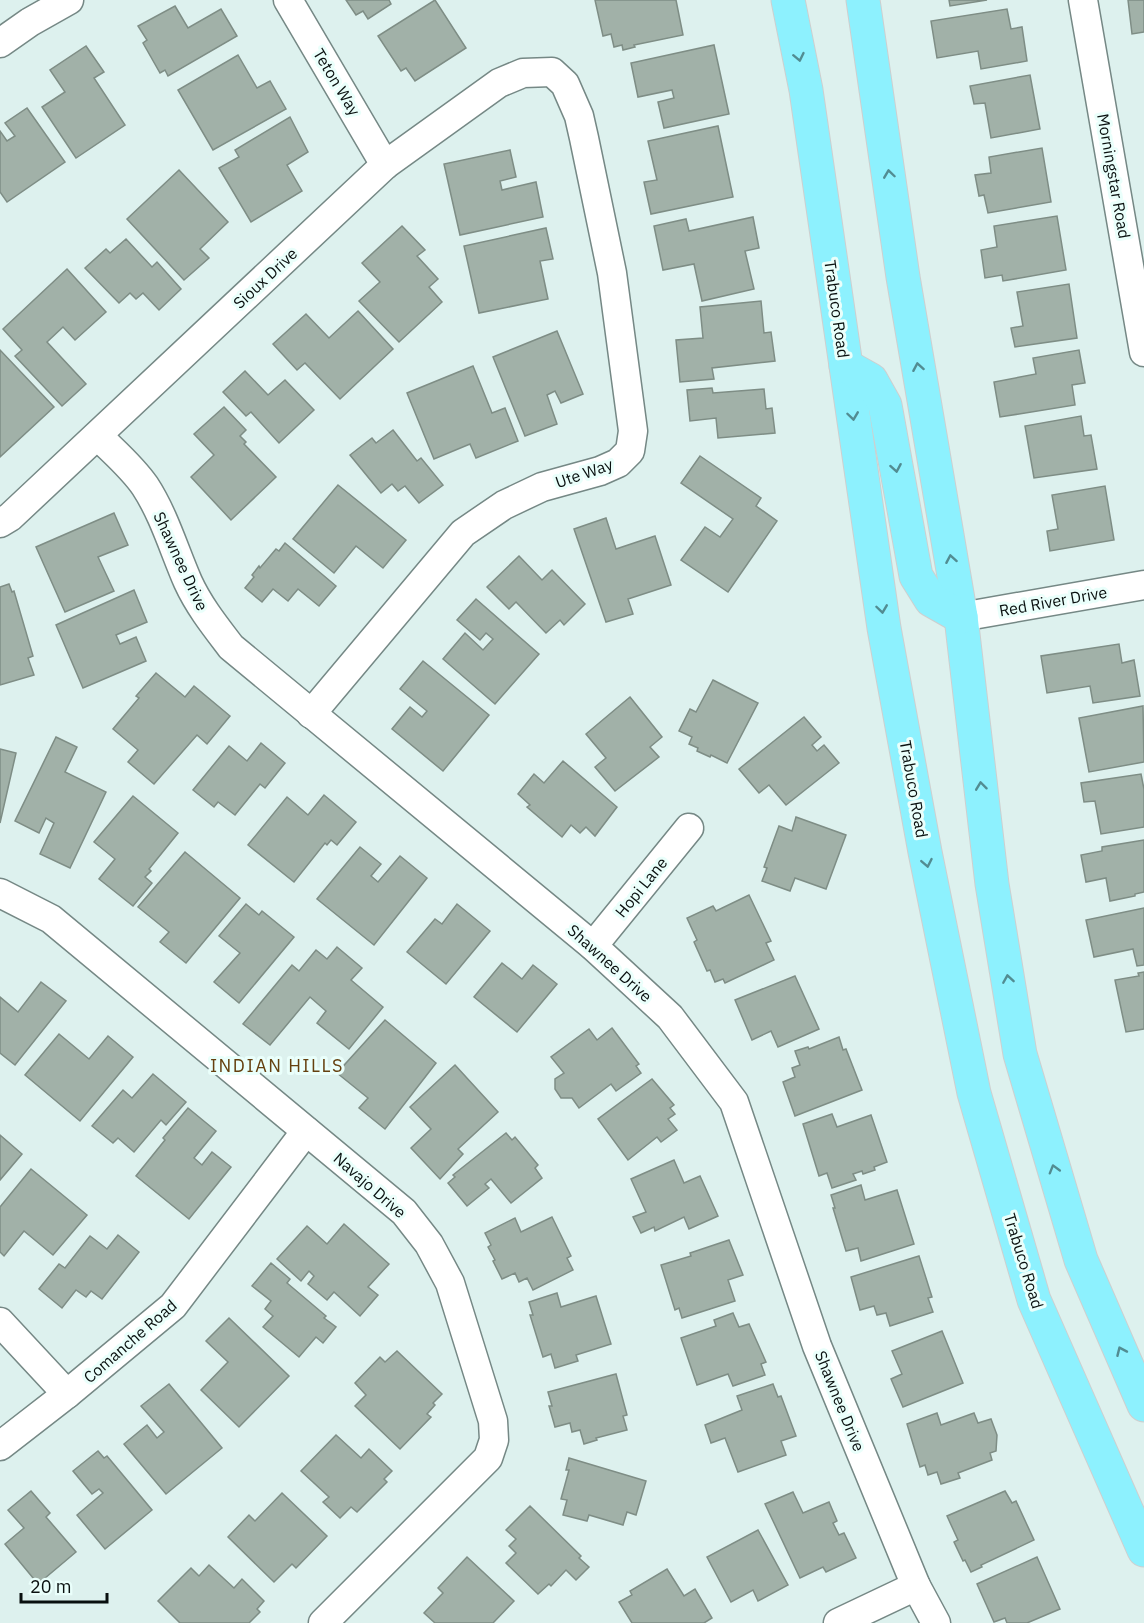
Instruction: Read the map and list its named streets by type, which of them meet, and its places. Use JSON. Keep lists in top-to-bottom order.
{
  "streets": {
    "main road": ["Trabuco Road"],
    "street": [
      "Teton Way",
      "Morningstar Road",
      "Sioux Drive",
      "Ute Way",
      "Shawnee Drive",
      "Red River Drive",
      "Hopi Lane",
      "Navajo Drive",
      "Comanche Road"
    ]
  },
  "crossings": [
    ["Teton Way", "Sioux Drive"],
    ["Sioux Drive", "Ute Way"],
    ["Sioux Drive", "Shawnee Drive"],
    ["Ute Way", "Shawnee Drive"],
    ["Shawnee Drive", "Hopi Lane"],
    ["Navajo Drive", "Comanche Road"]
  ],
  "districts": ["INDIAN HILLS"],
  "scale_bar": "20 m"
}
